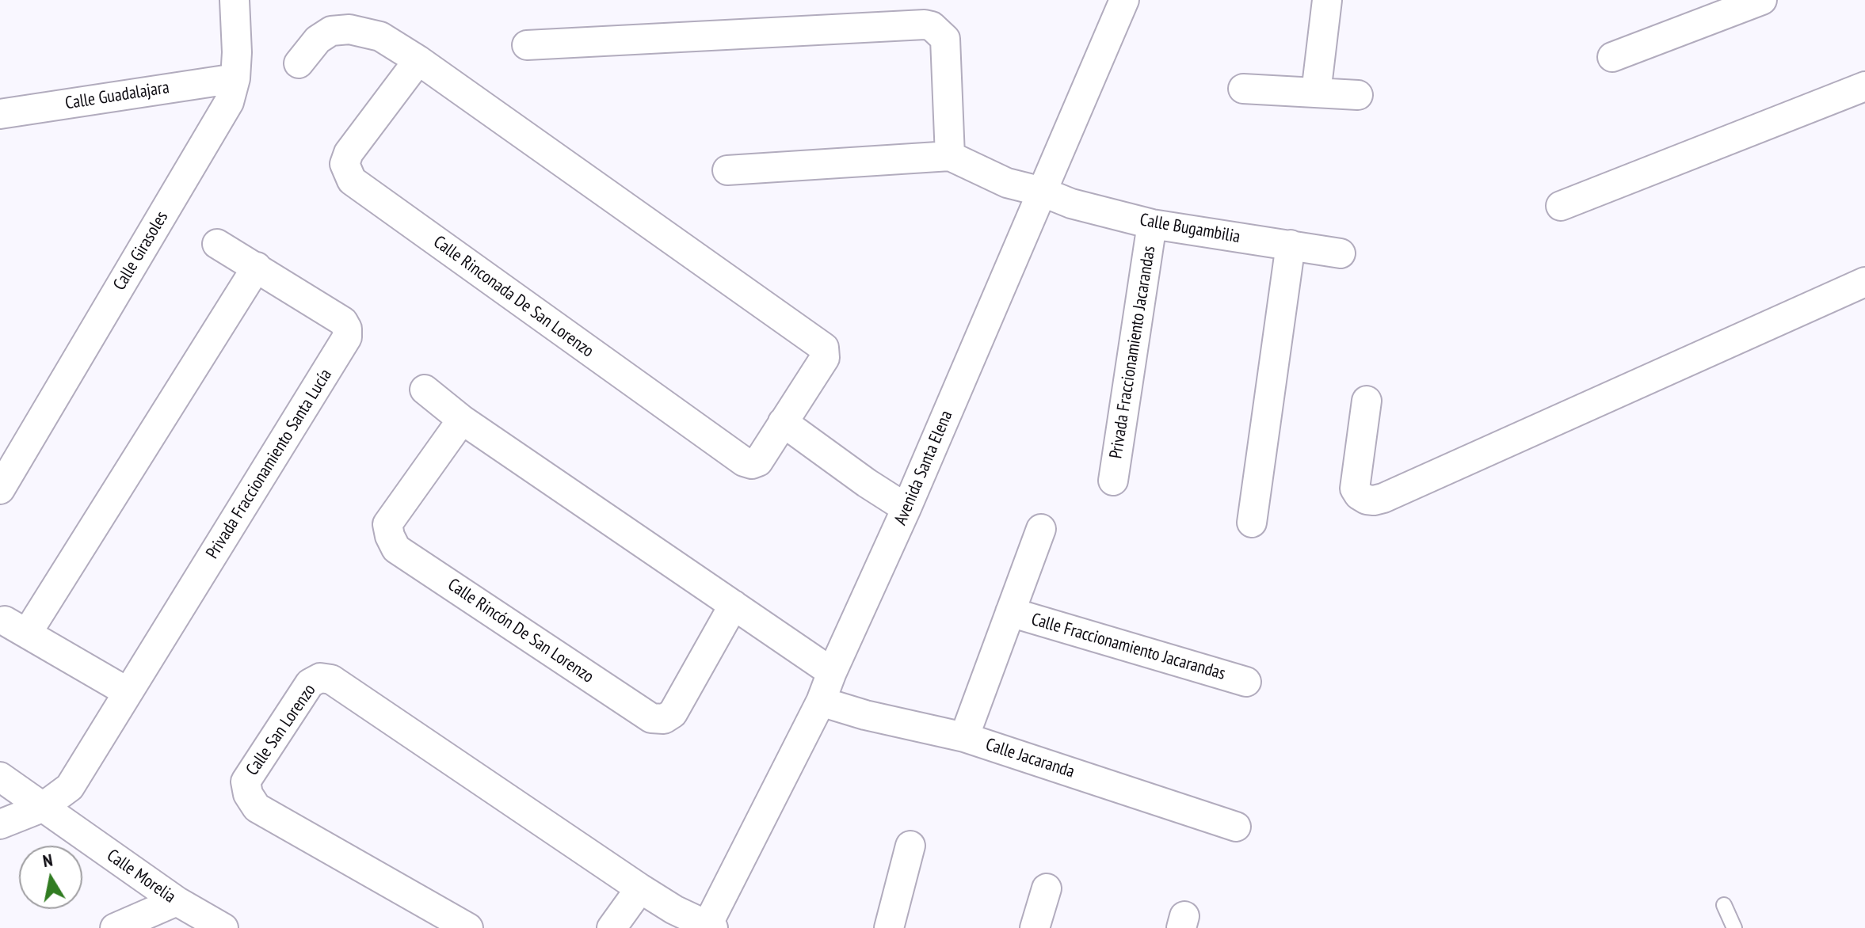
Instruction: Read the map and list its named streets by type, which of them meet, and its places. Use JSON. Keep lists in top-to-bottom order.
{
  "streets": {
    "street": [
      "Calle Guadalajara",
      "Calle Bugambilia",
      "Calle Girasoles",
      "Calle Rinconada De San Lorenzo",
      "Privada Fraccionamiento Jacarandas",
      "Privada Fraccionamiento Santa Lucía",
      "Avenida Santa Elena",
      "Calle Rincón De San Lorenzo",
      "Calle Fraccionamiento Jacarandas",
      "Calle San Lorenzo",
      "Calle Jacaranda",
      "Calle Morelia"
    ]
  },
  "crossings": [
    ["Calle Guadalajara", "Calle Girasoles"],
    ["Calle Bugambilia", "Privada Fraccionamiento Jacarandas"],
    ["Calle Bugambilia", "Avenida Santa Elena"],
    ["Privada Fraccionamiento Santa Lucía", "Calle Morelia"],
    ["Avenida Santa Elena", "Calle San Lorenzo"],
    ["Avenida Santa Elena", "Calle Jacaranda"],
    ["Calle Fraccionamiento Jacarandas", "Calle Jacaranda"]
  ],
  "north": "top"
}
